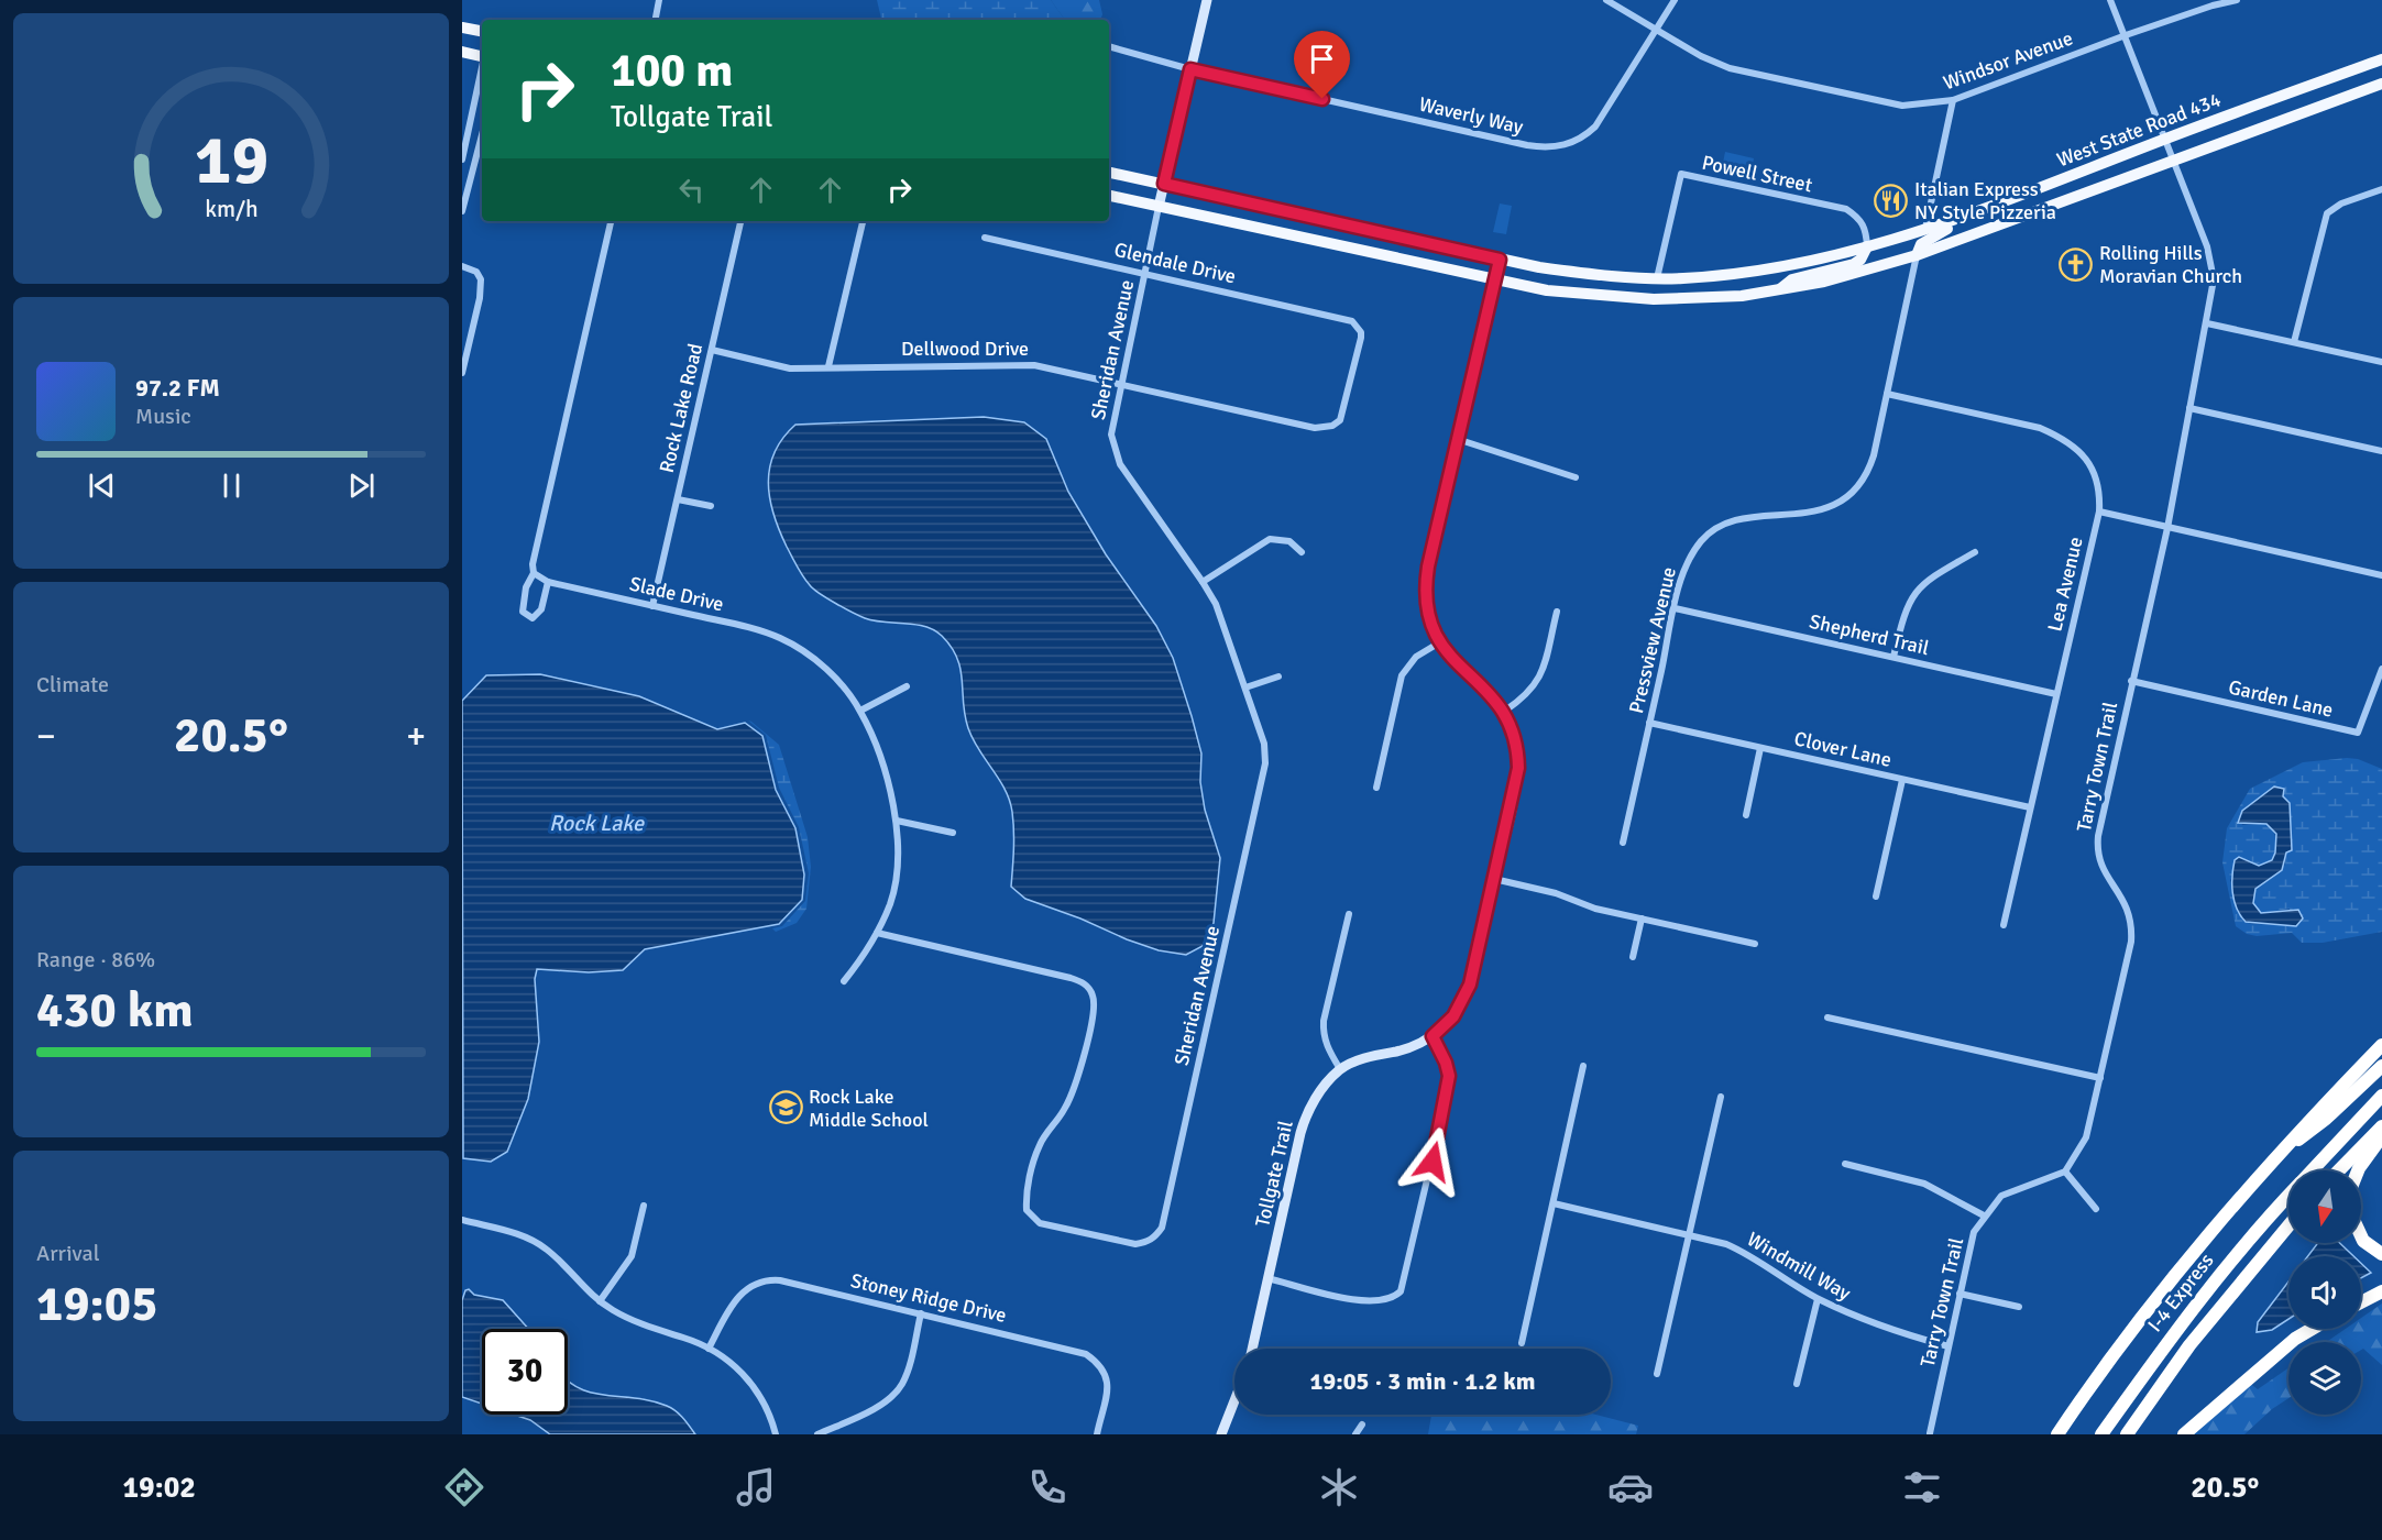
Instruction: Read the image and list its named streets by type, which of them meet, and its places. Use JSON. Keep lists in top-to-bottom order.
{
  "streets": {
    "highway": ["I-4 Express"],
    "main road": ["West State Road 434"],
    "street": [
      "Windsor Avenue",
      "Waverly Way",
      "Powell Street",
      "Glendale Drive",
      "Dellwood Drive",
      "Sheridan Avenue",
      "Rock Lake Road",
      "Lea Avenue",
      "Slade Drive",
      "Shepherd Trail",
      "Pressview Avenue",
      "Garden Lane",
      "Clover Lane",
      "Tarry Town Trail",
      "Tollgate Trail",
      "Windmill Way",
      "Stoney Ridge Drive"
    ]
  },
  "crossings": [
    ["Windsor Avenue", "Waverly Way"],
    ["Windsor Avenue", "Tarry Town Trail"],
    ["West State Road 434", "Powell Street"],
    ["West State Road 434", "Tarry Town Trail"],
    ["West State Road 434", "Tollgate Trail"],
    ["Glendale Drive", "Dellwood Drive"],
    ["Glendale Drive", "Sheridan Avenue"],
    ["Dellwood Drive", "Sheridan Avenue"],
    ["Dellwood Drive", "Rock Lake Road"],
    ["Sheridan Avenue", "Slade Drive"],
    ["Rock Lake Road", "Slade Drive"],
    ["Lea Avenue", "Shepherd Trail"],
    ["Lea Avenue", "Pressview Avenue"],
    ["Lea Avenue", "Clover Lane"],
    ["Shepherd Trail", "Pressview Avenue"],
    ["Pressview Avenue", "Clover Lane"],
    ["Garden Lane", "Tarry Town Trail"],
    ["Tarry Town Trail", "Windmill Way"]
  ],
  "water": ["Rock Lake"],
  "places": {
    "restaurant": ["Italian Express NY Style Pizzeria"],
    "church": ["Rolling Hills Moravian Church"],
    "school or university": ["Rock Lake Middle School"]
  },
  "north": "bottom",
  "page": {
    "turn": ["100 m", "Tollgate Trail"],
    "song": ["97.2 FM", "Music"],
    "tile": [
      "Climate",
      ["Range · 86%", "430 km"],
      ["Arrival", "19:05"]
    ],
    "heat": ["−", "20.5°", "+"],
    "limit": "30",
    "trip": "19:05 · 3 min · 1.2 km",
    "tabs": ["19:02", "20.5°"],
    "gauge": ["19", "km/h"]
  }
}
